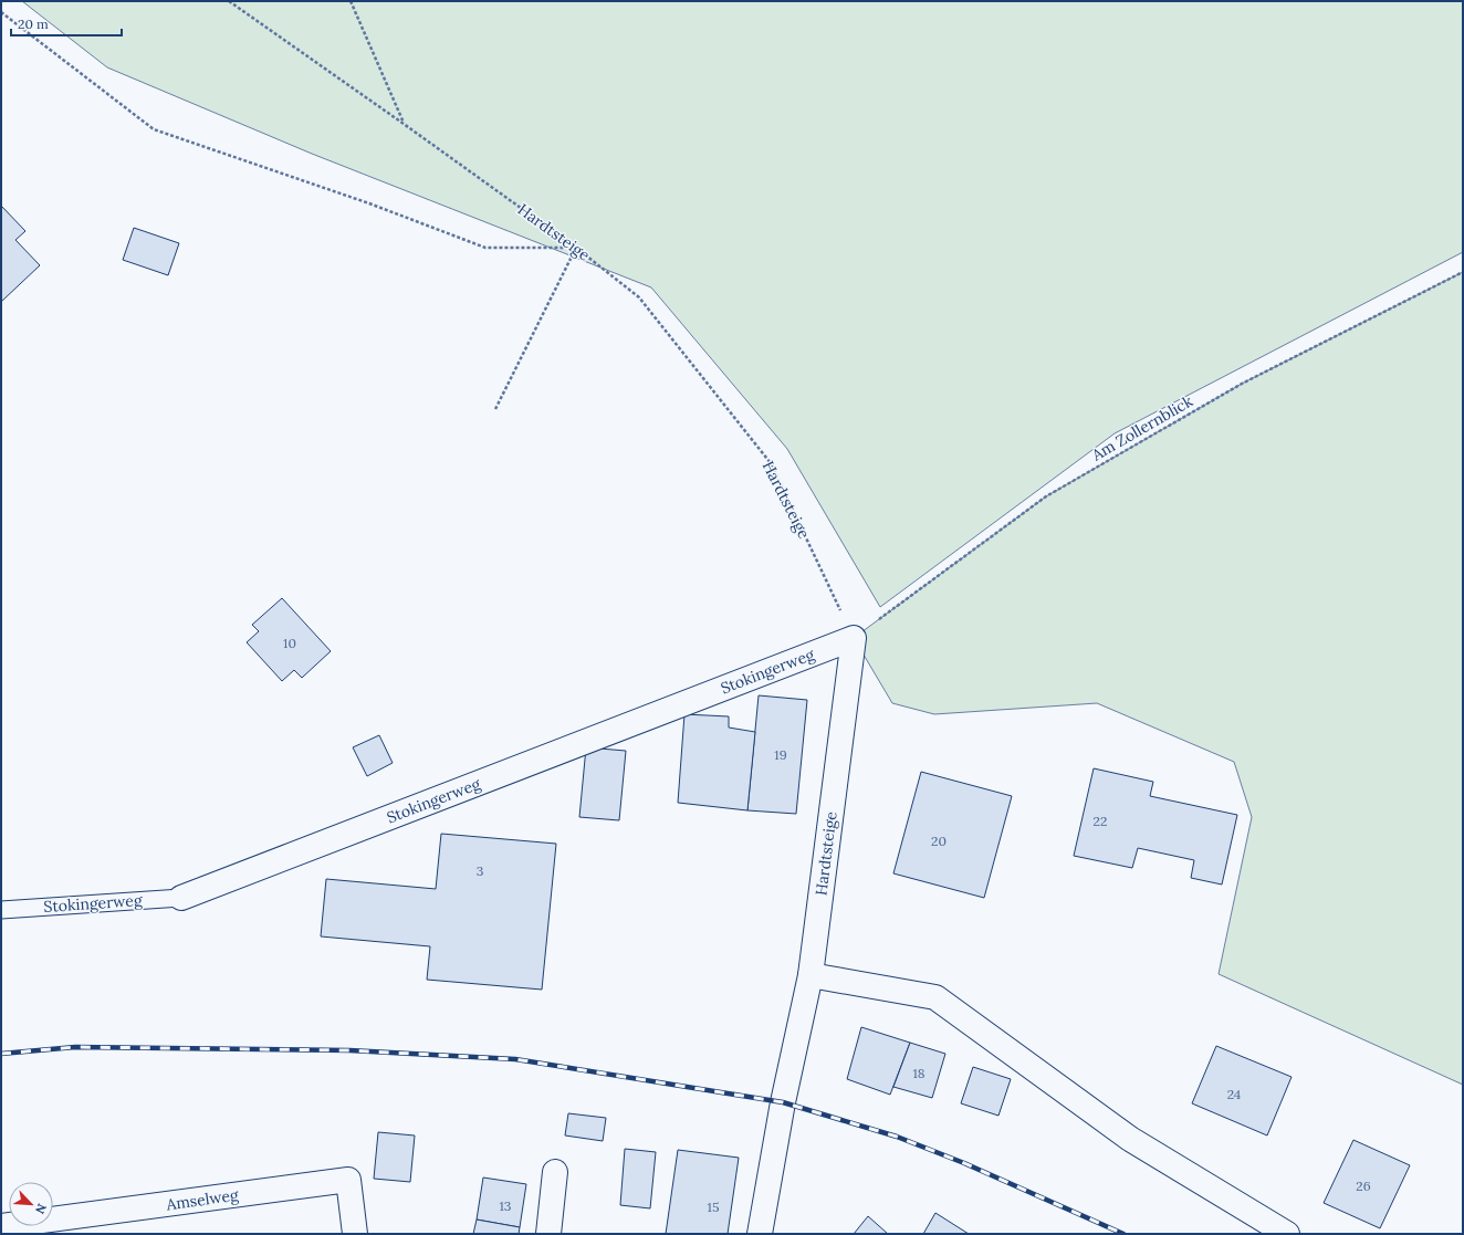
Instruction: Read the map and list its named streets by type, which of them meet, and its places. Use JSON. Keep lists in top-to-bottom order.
{
  "streets": {
    "street": ["Hardtsteige", "Stokingerweg", "Amselweg"],
    "path": ["Am Zollernblick"]
  },
  "crossings": [
    ["Hardtsteige", "Am Zollernblick"],
    ["Hardtsteige", "Stokingerweg"],
    ["Am Zollernblick", "Stokingerweg"]
  ],
  "house_numbers": [
    "10",
    "19",
    "22",
    "20",
    "3",
    "18",
    "24",
    "26",
    "13",
    "15"
  ],
  "scale_bar": "20 m",
  "north": "bottom right"
}
